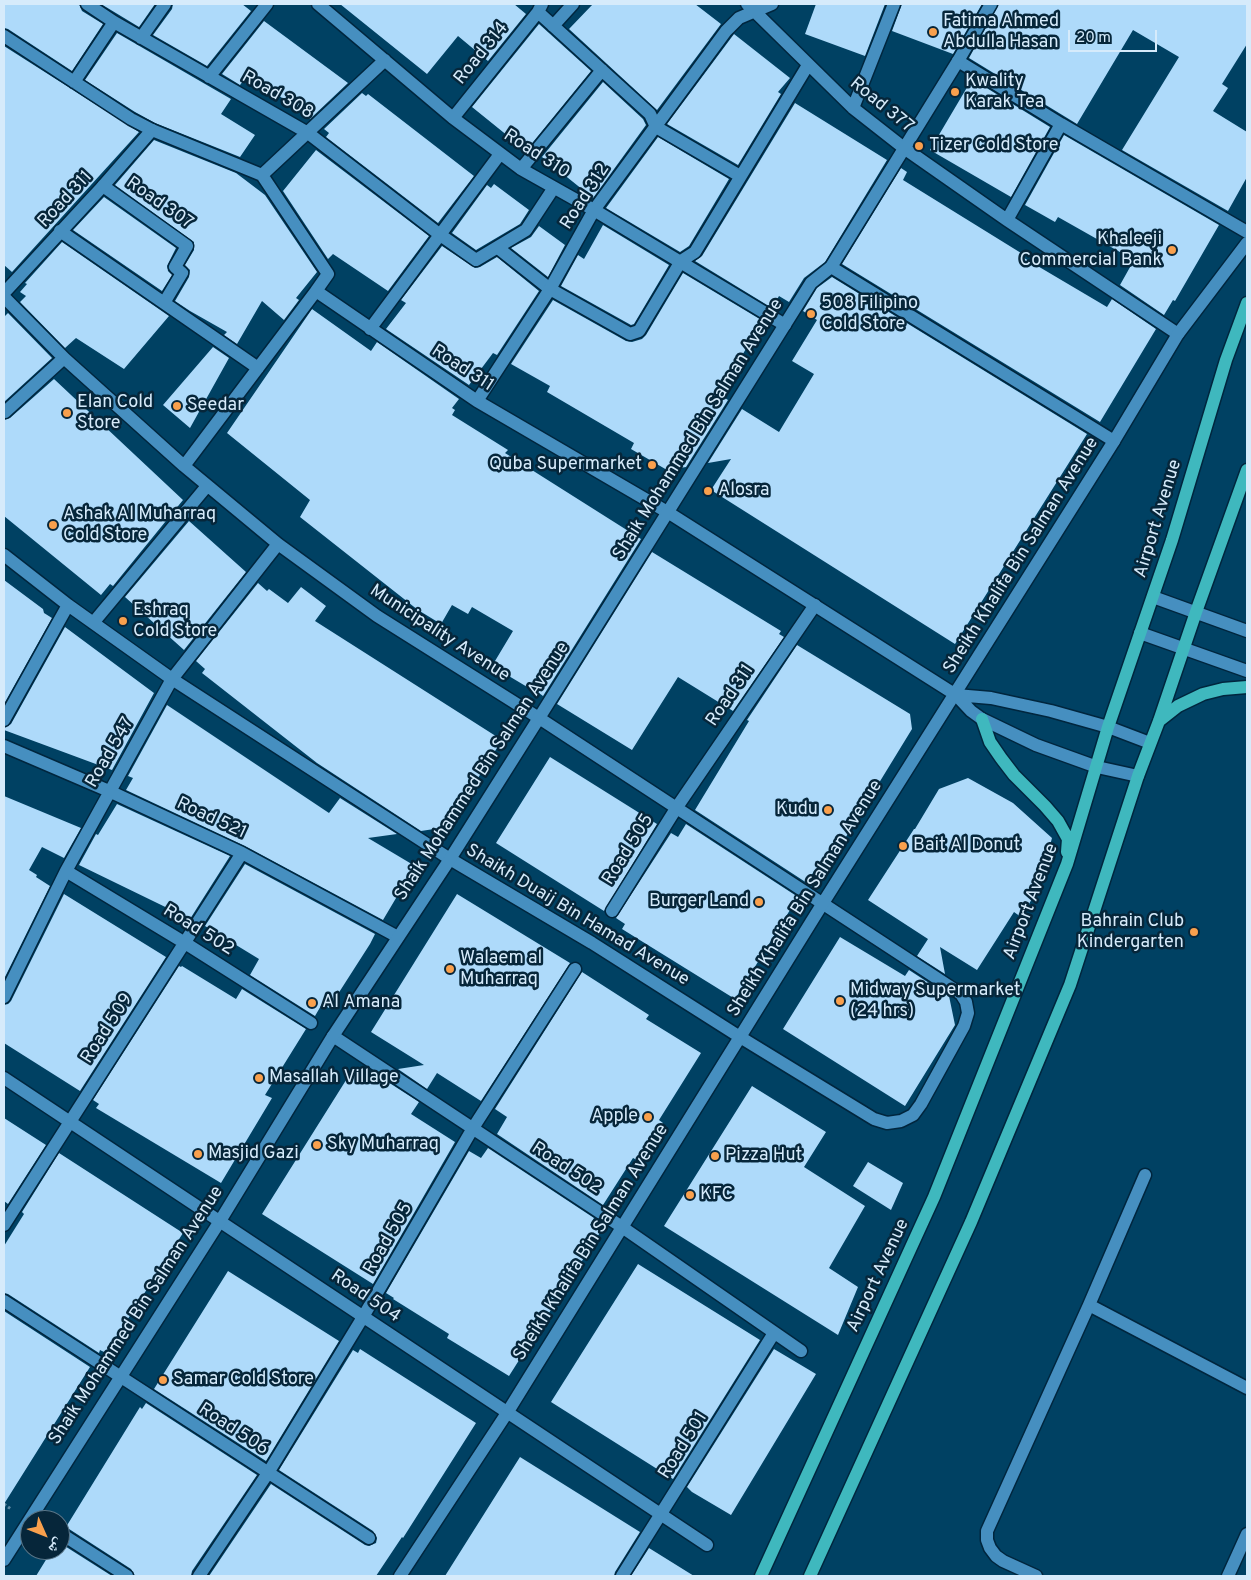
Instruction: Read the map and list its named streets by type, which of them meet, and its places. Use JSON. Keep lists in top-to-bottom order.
{
  "streets": {
    "main road": ["Airport Avenue"],
    "street": [
      "Road 314",
      "Road 308",
      "Road 377",
      "Road 310",
      "Road 312",
      "Road 311",
      "Road 307",
      "Shaik Mohammed Bin Salman Avenue",
      "Sheikh Khalifa Bin Salman Avenue",
      "Municipality Avenue",
      "Road 547",
      "Road 521",
      "Road 505",
      "Shaikh Duaij Bin Hamad Avenue",
      "Road 502",
      "Road 509",
      "Road 504",
      "Road 506",
      "Road 501"
    ]
  },
  "crossings": [
    ["Road 314", "Road 310"],
    ["Road 308", "Road 310"],
    ["Road 377", "Road 312"],
    ["Road 377", "Shaik Mohammed Bin Salman Avenue"],
    ["Road 377", "Sheikh Khalifa Bin Salman Avenue"],
    ["Road 310", "Road 312"],
    ["Road 310", "Shaik Mohammed Bin Salman Avenue"],
    ["Road 312", "Road 311"],
    ["Road 311", "Road 307"],
    ["Road 311", "Shaik Mohammed Bin Salman Avenue"],
    ["Road 311", "Airport Avenue"],
    ["Road 311", "Sheikh Khalifa Bin Salman Avenue"],
    ["Road 311", "Municipality Avenue"],
    ["Road 311", "Road 505"],
    ["Shaik Mohammed Bin Salman Avenue", "Municipality Avenue"],
    ["Shaik Mohammed Bin Salman Avenue", "Road 521"],
    ["Shaik Mohammed Bin Salman Avenue", "Shaikh Duaij Bin Hamad Avenue"],
    ["Shaik Mohammed Bin Salman Avenue", "Road 502"],
    ["Shaik Mohammed Bin Salman Avenue", "Road 504"],
    ["Shaik Mohammed Bin Salman Avenue", "Road 506"],
    ["Sheikh Khalifa Bin Salman Avenue", "Municipality Avenue"],
    ["Sheikh Khalifa Bin Salman Avenue", "Shaikh Duaij Bin Hamad Avenue"],
    ["Sheikh Khalifa Bin Salman Avenue", "Road 502"],
    ["Sheikh Khalifa Bin Salman Avenue", "Road 504"],
    ["Municipality Avenue", "Road 547"],
    ["Municipality Avenue", "Road 505"],
    ["Municipality Avenue", "Shaikh Duaij Bin Hamad Avenue"],
    ["Road 547", "Road 521"],
    ["Road 547", "Shaikh Duaij Bin Hamad Avenue"],
    ["Road 547", "Road 502"],
    ["Road 521", "Road 509"],
    ["Road 505", "Road 502"],
    ["Road 505", "Road 504"],
    ["Road 505", "Road 506"],
    ["Road 502", "Road 509"],
    ["Road 502", "Road 501"],
    ["Road 509", "Road 504"],
    ["Road 504", "Road 501"]
  ],
  "places": [
    "Fatima Ahmed Abdulla Hasan",
    "Kwality Karak Tea",
    "Tizer Cold Store",
    "Khaleeji Commercial Bank",
    "508 Filipino Cold Store",
    "Seedar",
    "Elan Cold Store",
    "Quba Supermarket",
    "Alosra",
    "Ashak Al Muharraq Cold Store",
    "Eshraq Cold Store",
    "Kudu",
    "Bait Al Donut",
    "Burger Land",
    "Bahrain Club Kindergarten",
    "Walaem al Muharraq",
    "Midway Supermarket (24 hrs)",
    "Al Amana",
    "Masallah Village",
    "Apple",
    "Sky Muharraq",
    "Masjid Gazi",
    "Pizza Hut",
    "KFC",
    "Samar Cold Store"
  ],
  "scale_bar": "20 m",
  "north": "bottom right"
}
